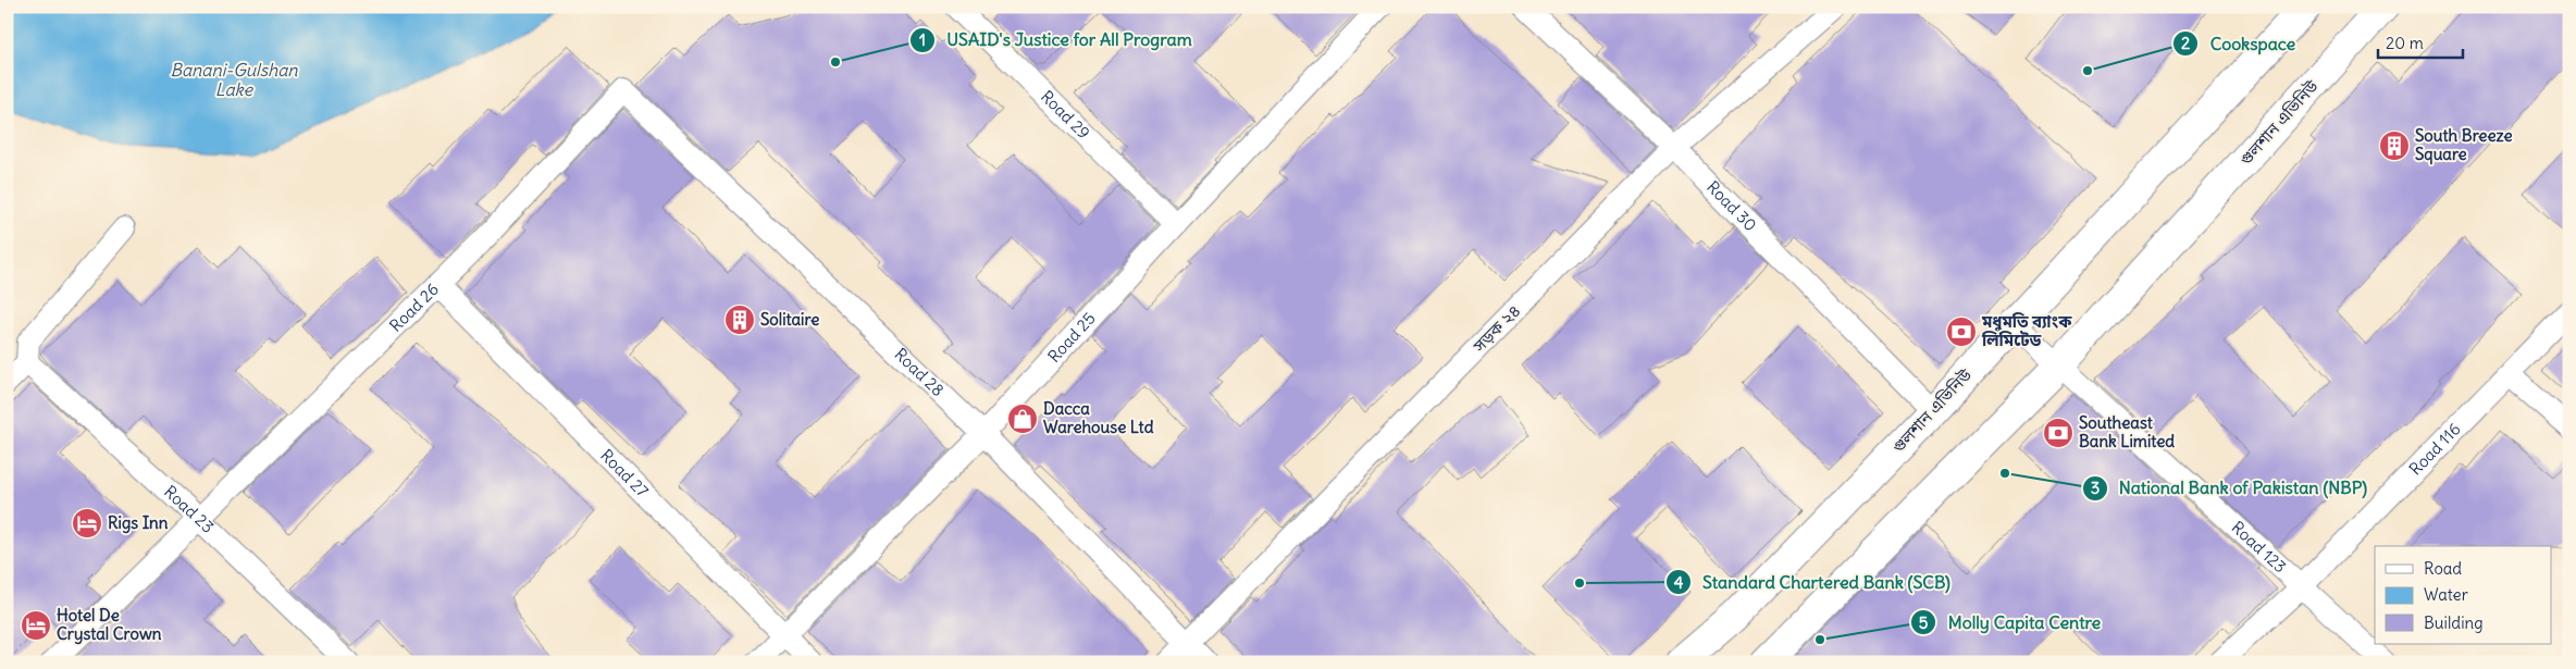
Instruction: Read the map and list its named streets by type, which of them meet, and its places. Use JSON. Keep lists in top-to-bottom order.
{
  "streets": {
    "main road": ["গুলশান এভিনিউ"],
    "street": [
      "Road 29",
      "Road 30",
      "Road 26",
      "সড়ক ২৪",
      "Road 25",
      "Road 28",
      "Road 116",
      "Road 27",
      "Road 23",
      "Road 123"
    ]
  },
  "crossings": [
    ["Road 29", "Road 25"],
    ["গুলশান এভিনিউ", "Road 30"],
    ["গুলশান এভিনিউ", "Road 123"],
    ["Road 30", "সড়ক ২৪"],
    ["Road 26", "Road 28"],
    ["Road 26", "Road 27"],
    ["Road 26", "Road 23"],
    ["সড়ক ২৪", "Road 28"],
    ["Road 25", "Road 28"],
    ["Road 25", "Road 27"],
    ["Road 116", "Road 123"]
  ],
  "water": ["Banani-Gulshan Lake"],
  "places": {
    "other": [
      "USAID's Justice for All Program",
      "Cookspace",
      "National Bank of Pakistan (NBP)",
      "Standard Chartered Bank (SCB)",
      "Molly Capita Centre"
    ],
    "building": ["South Breeze Square", "Solitaire"],
    "bank": ["মধুমতি ব্যাংক লিমিটেড", "Southeast Bank Limited"],
    "shop": ["Dacca Warehouse Ltd"],
    "hotel": ["Rigs Inn", "Hotel De Crystal Crown"]
  },
  "legend": ["Road", "Water", "Building"],
  "scale_bar": "20 m"
}
